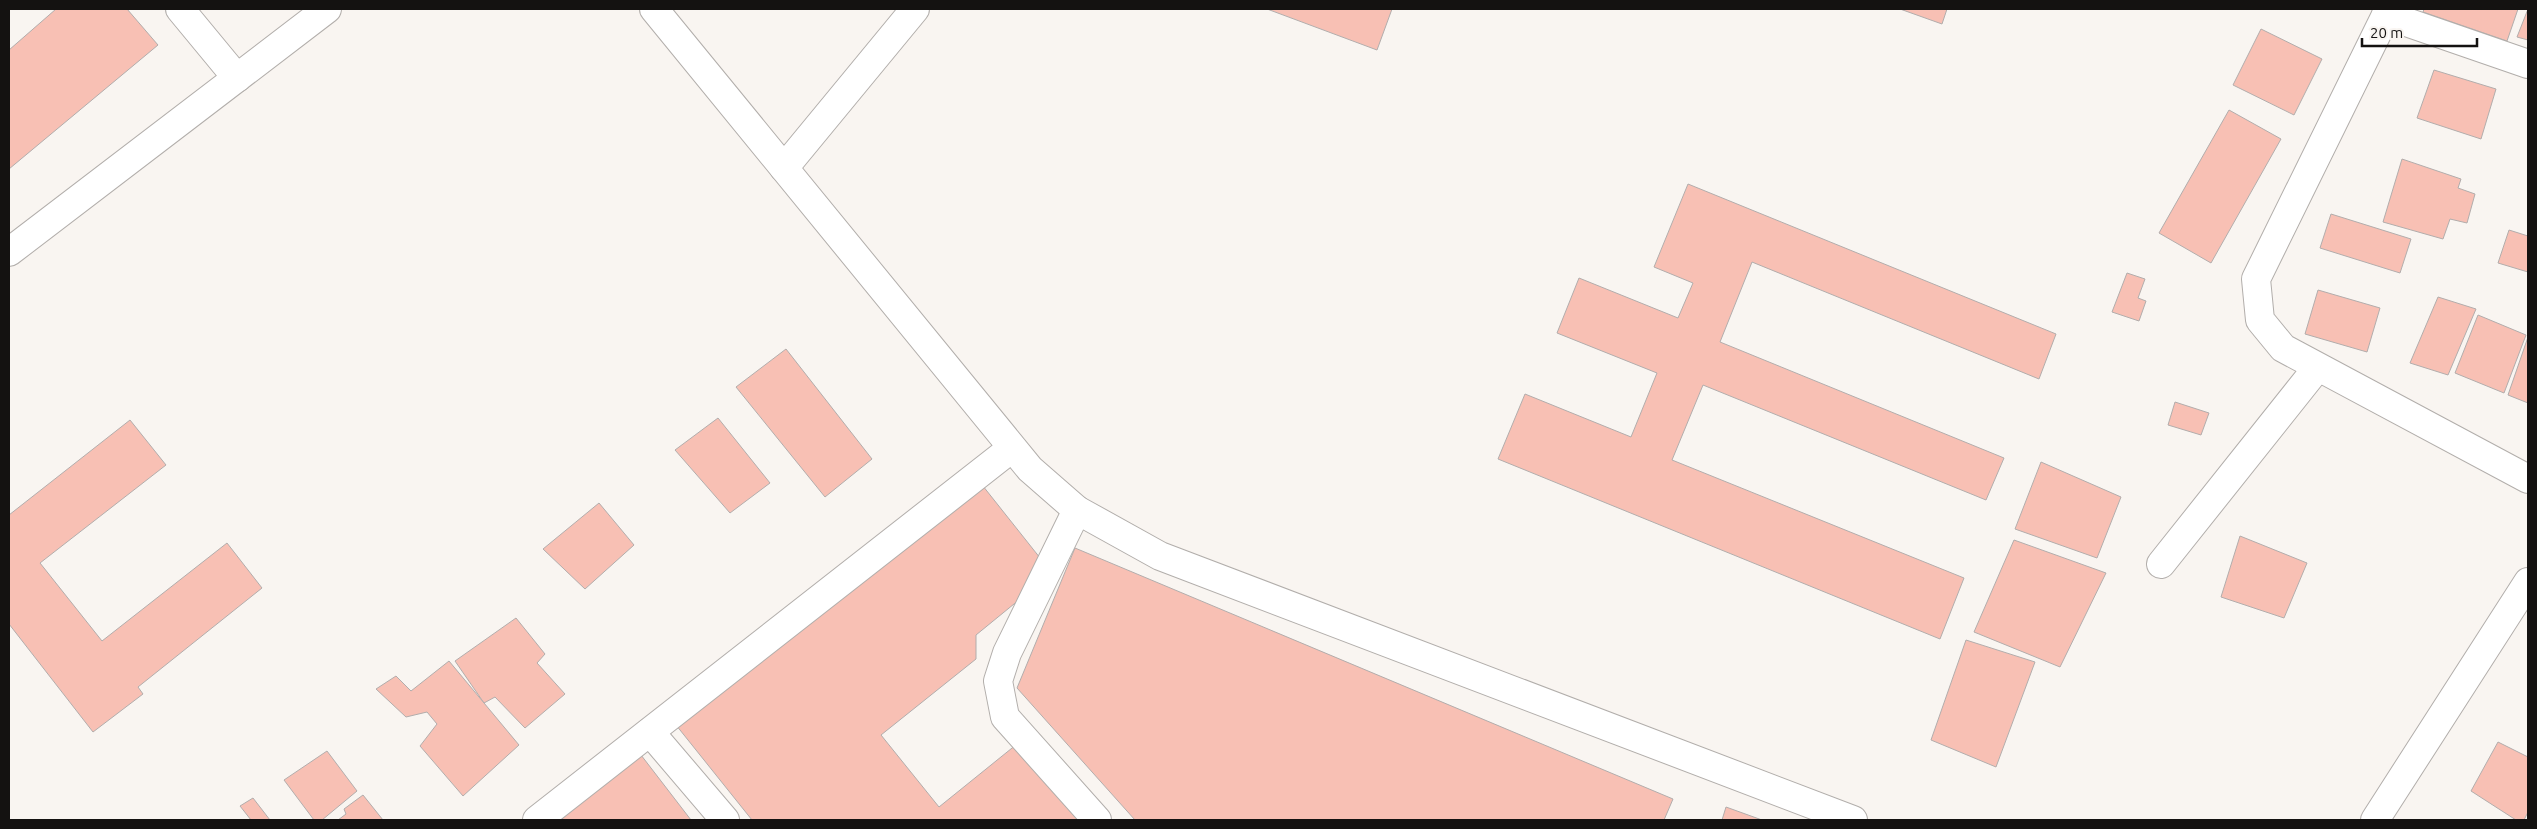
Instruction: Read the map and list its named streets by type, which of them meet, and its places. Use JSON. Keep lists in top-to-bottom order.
{
  "scale_bar": "20 m"
}
